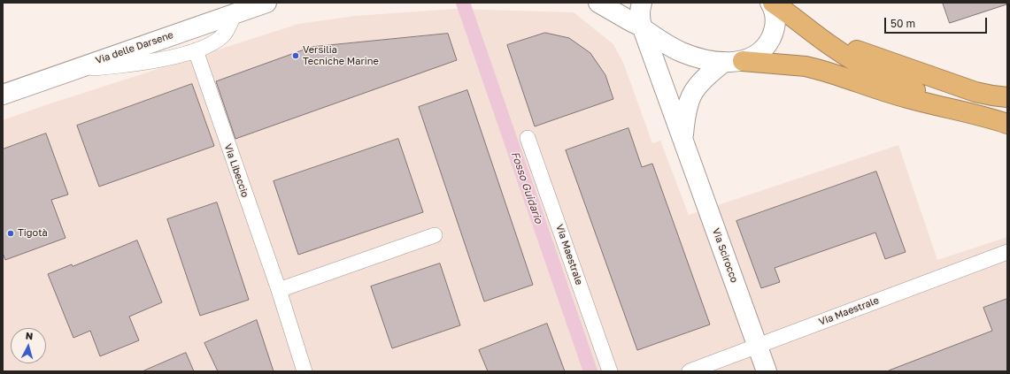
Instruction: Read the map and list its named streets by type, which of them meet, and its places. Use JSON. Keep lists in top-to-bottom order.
{
  "streets": {
    "street": [
      "Via delle Darsene",
      "Via Libeccio",
      "Via Maestrale",
      "Via Scirocco"
    ]
  },
  "crossings": [
    ["Via Maestrale", "Via Scirocco"]
  ],
  "water": ["Fosso Guidario"],
  "places": ["Versilia Tecniche Marine", "Tigotà"],
  "scale_bar": "50 m",
  "north": "top"
}
